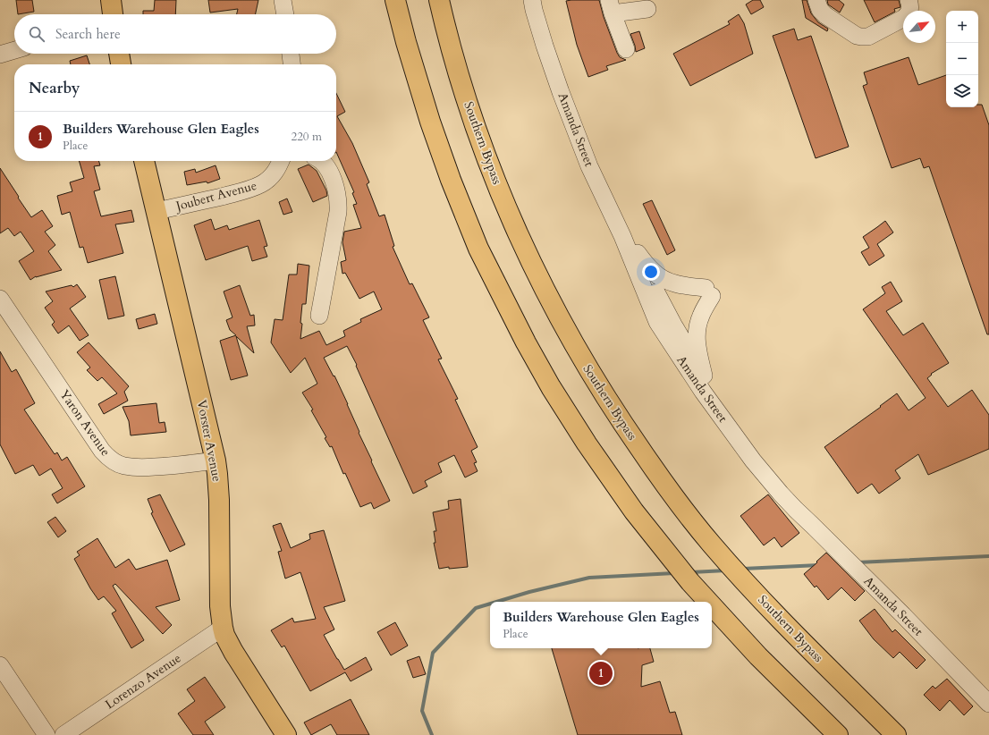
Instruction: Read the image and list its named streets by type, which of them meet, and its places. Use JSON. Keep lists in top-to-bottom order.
{
  "streets": {
    "main road": ["Southern Bypass", "Vorster Avenue"],
    "street": [
      "Amanda Street",
      "Joubert Avenue",
      "Yaron Avenue",
      "Lorenzo Avenue"
    ]
  },
  "crossings": [
    ["Joubert Avenue", "Vorster Avenue"],
    ["Yaron Avenue", "Vorster Avenue"],
    ["Vorster Avenue", "Lorenzo Avenue"]
  ],
  "north": "top right",
  "page": {
    "map_buttons": ["+", "−"],
    "search": "Search here",
    "heading": "Nearby",
    "list": [
      {
        "mark": "1",
        "name": "Builders Warehouse Glen Eagles",
        "note": "Place",
        "value": "220 m"
      }
    ],
    "popup": ["Builders Warehouse Glen Eagles", "Place"],
    "pins": "1"
  }
}
